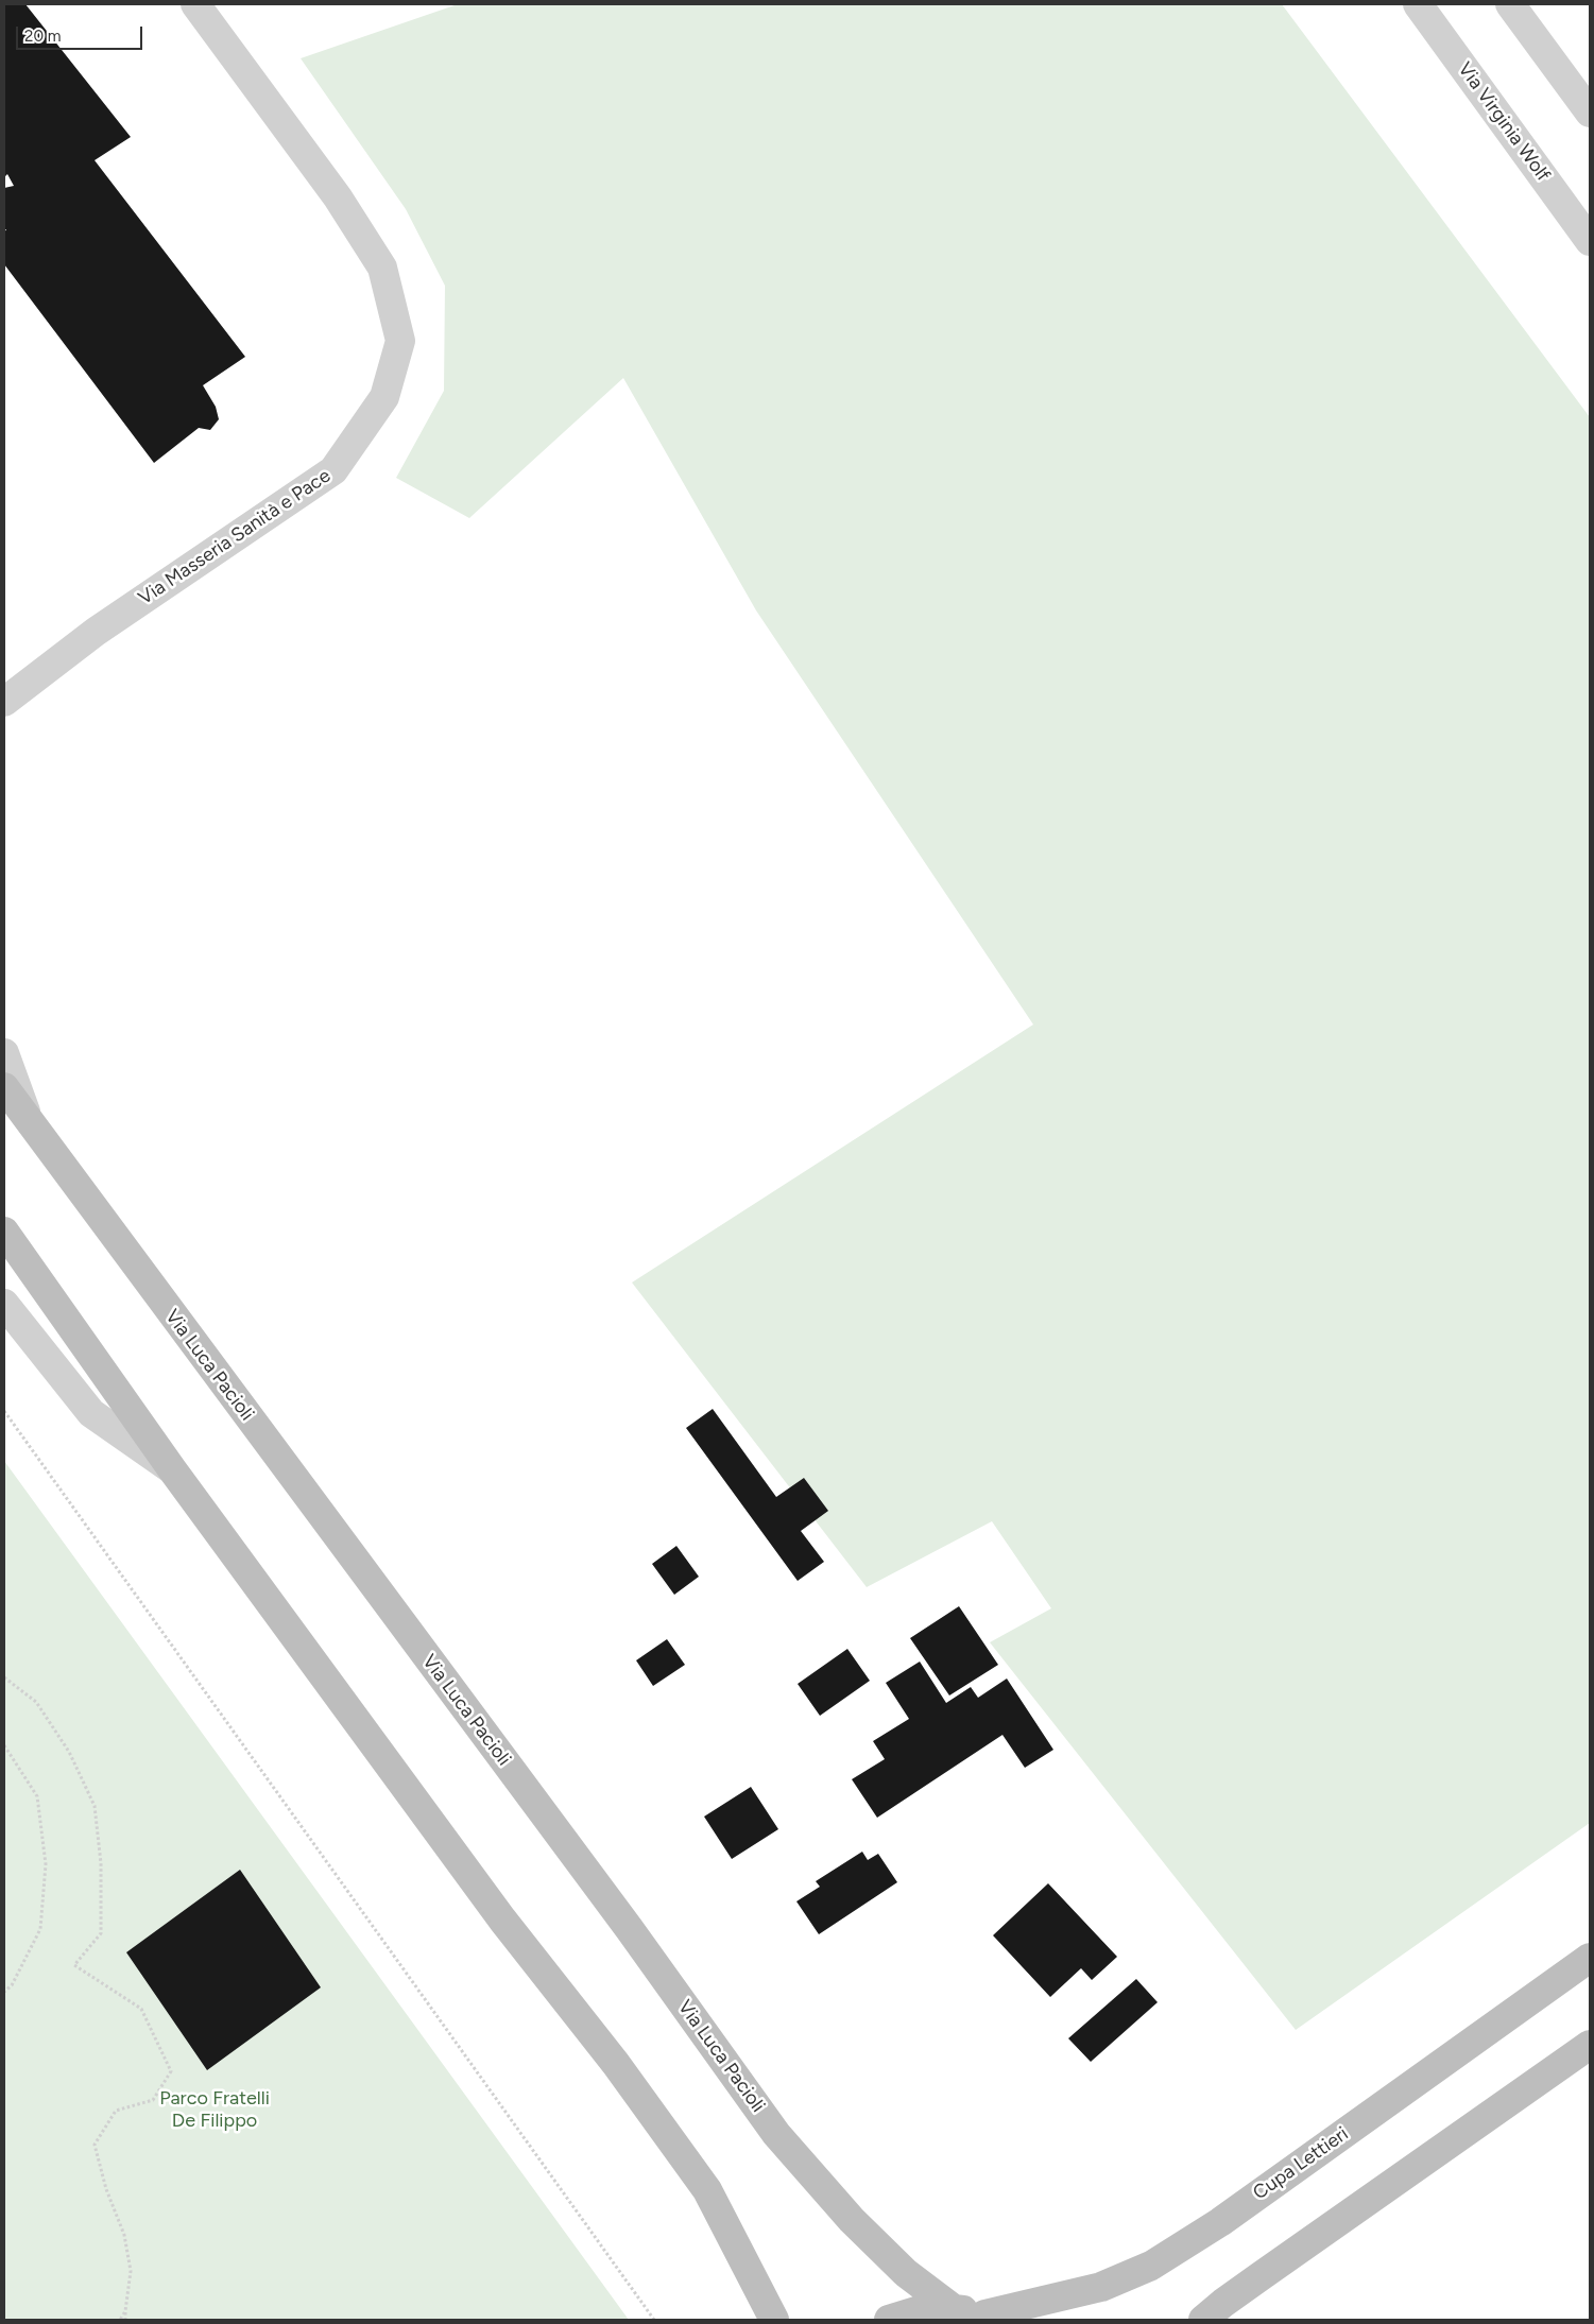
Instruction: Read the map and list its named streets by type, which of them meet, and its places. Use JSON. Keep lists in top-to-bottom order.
{
  "streets": {
    "main road": ["Via Luca Pacioli", "Cupa Lettieri"],
    "street": ["Via Virginia Wolf", "Via Masseria Sanità e Pace"]
  },
  "parks": ["Parco Fratelli De Filippo"],
  "scale_bar": "20 m"
}
